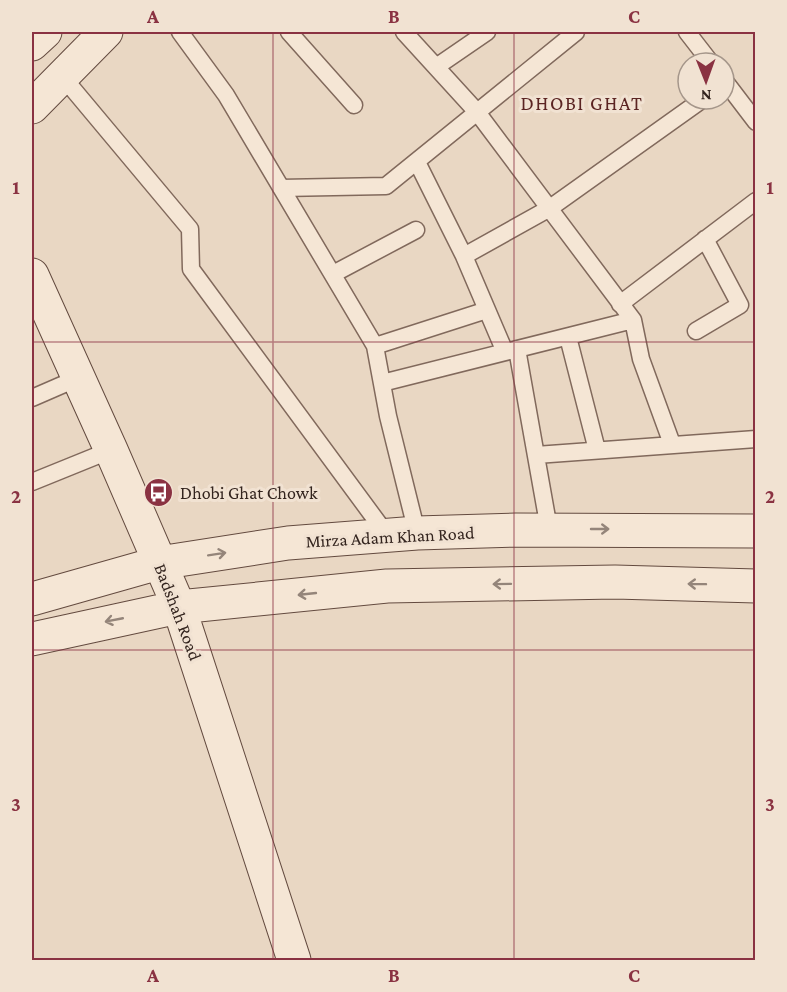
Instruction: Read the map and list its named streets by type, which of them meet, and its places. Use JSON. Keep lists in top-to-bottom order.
{
  "streets": {
    "main road": ["Mirza Adam Khan Road", "Badshah Road"]
  },
  "crossings": [
    ["Mirza Adam Khan Road", "Badshah Road"]
  ],
  "districts": ["DHOBI GHAT"],
  "places": {
    "bus stop": ["Dhobi Ghat Chowk"]
  },
  "north": "bottom",
  "grid": {
    "columns": ["A", "B", "C"],
    "rows": ["1", "2", "3"]
  }
}
